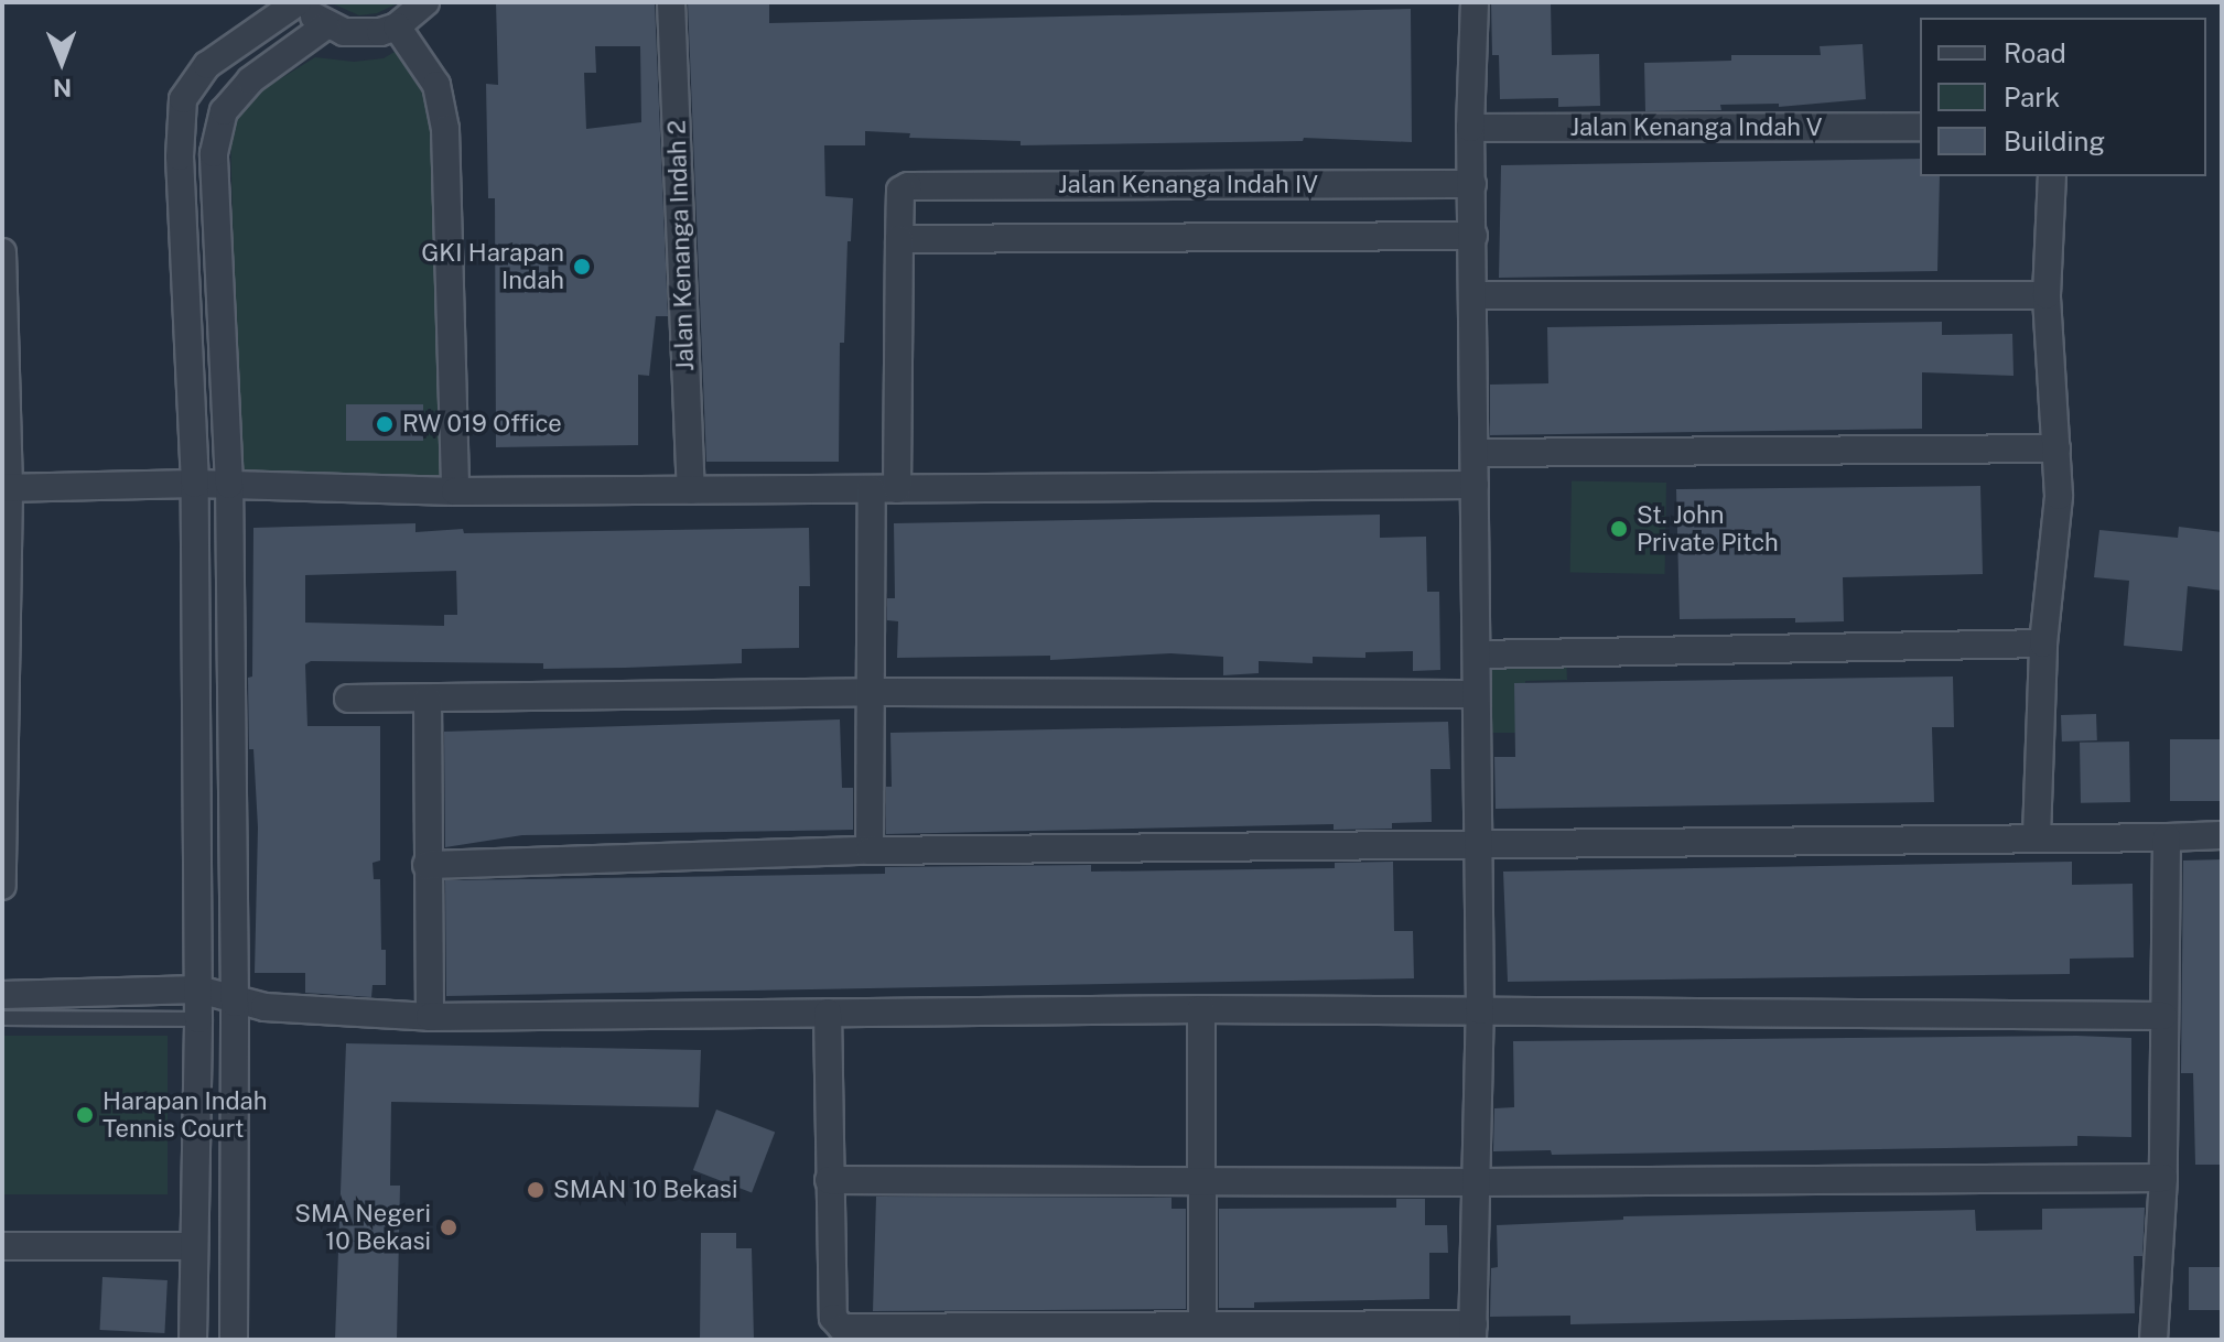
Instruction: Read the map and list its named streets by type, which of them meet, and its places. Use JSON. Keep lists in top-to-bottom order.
{
  "streets": {
    "street": ["Jalan Kenanga Indah V", "Jalan Kenanga Indah IV", "Jalan Kenanga Indah 2"]
  },
  "places": [
    "GKI Harapan Indah",
    "RW 019 Office",
    "St. John Private Pitch",
    "Harapan Indah Tennis Court",
    "SMAN 10 Bekasi",
    "SMA Negeri 10 Bekasi"
  ],
  "legend": ["Road", "Park", "Building"],
  "north": "bottom"
}
